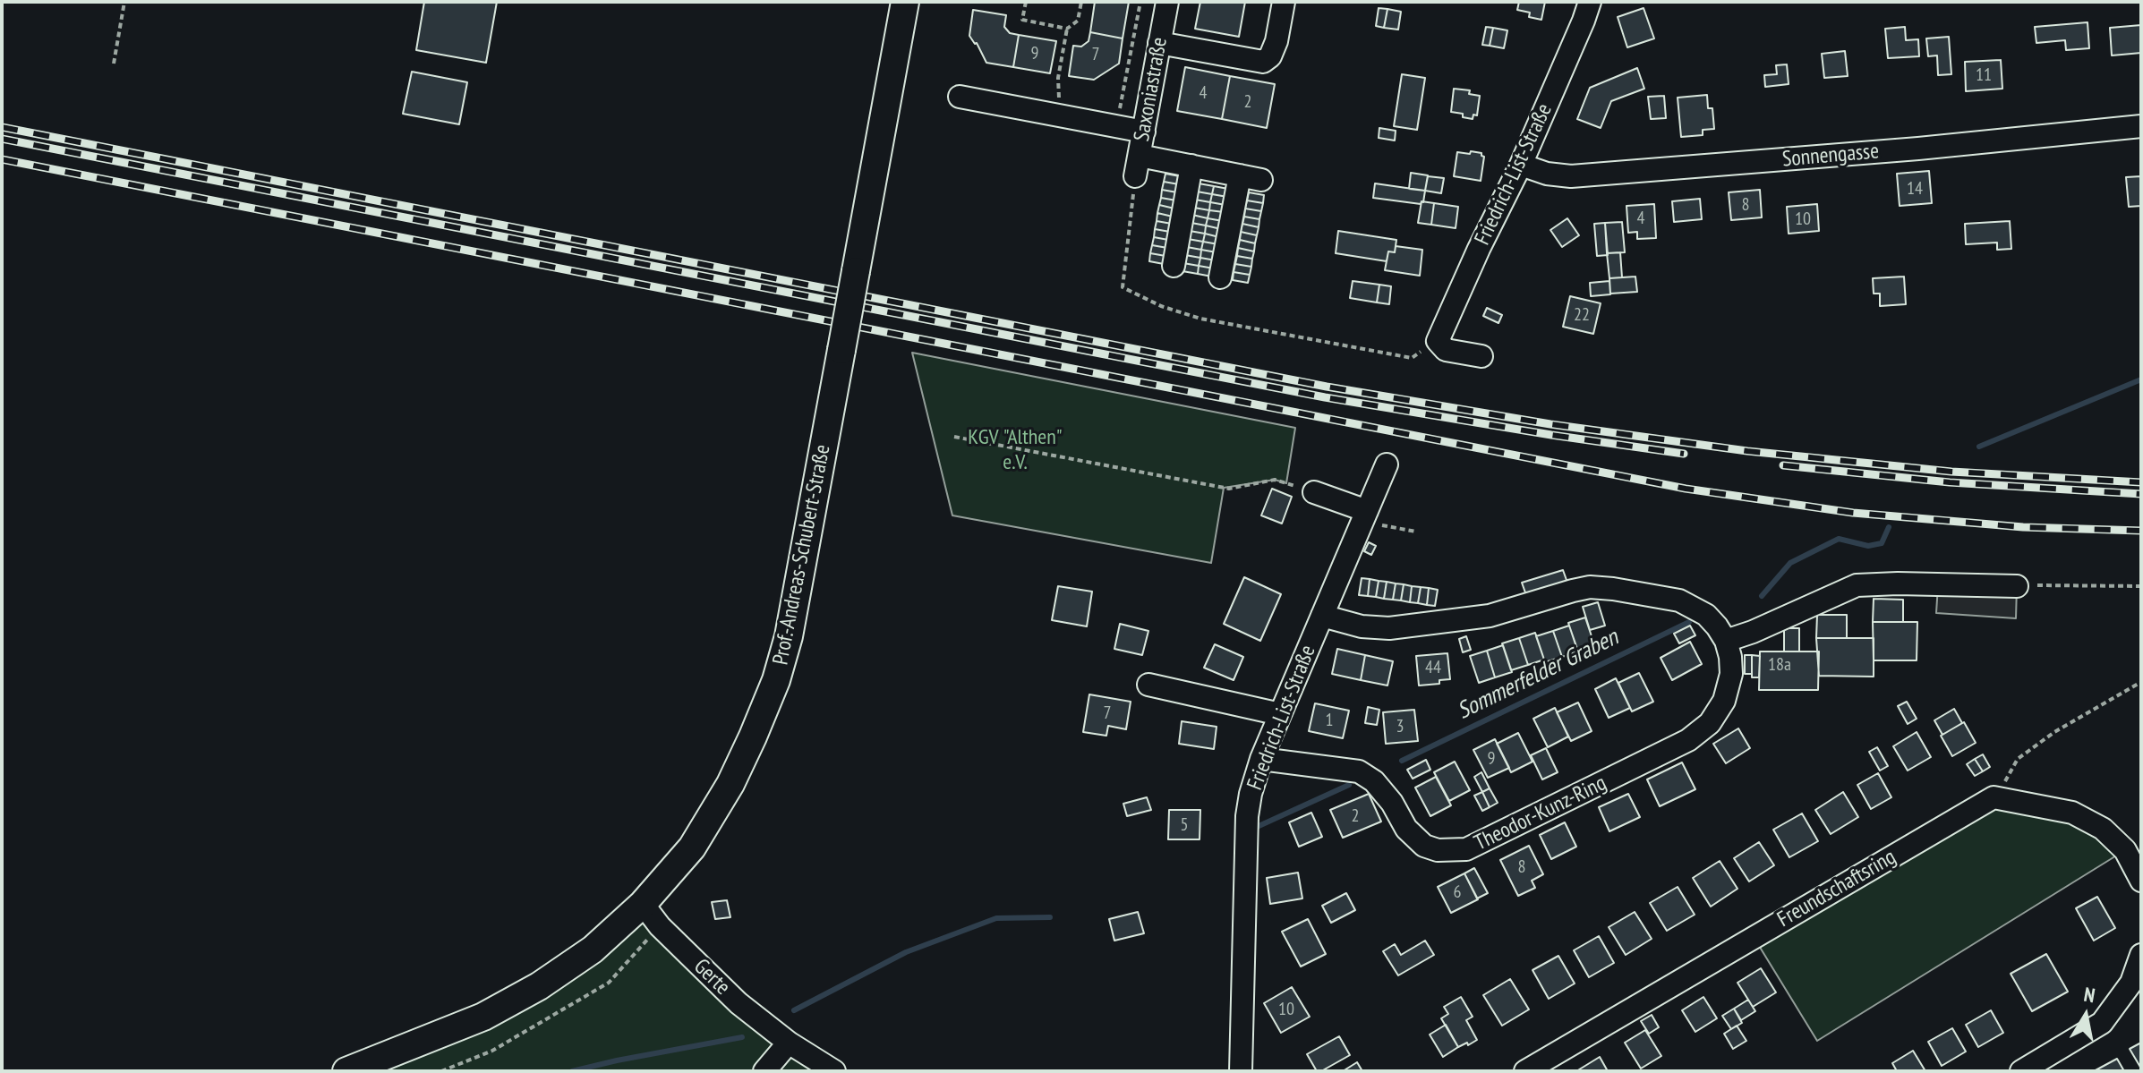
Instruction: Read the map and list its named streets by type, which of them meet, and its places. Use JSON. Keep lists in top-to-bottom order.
{
  "streets": {
    "main road": ["Prof.-Andreas-Schubert-Straße"],
    "street": [
      "Saxoniastraße",
      "Sonnengasse",
      "Friedrich-List-Straße",
      "Theodor-Kunz-Ring",
      "Freundschaftsring",
      "Gerte"
    ]
  },
  "crossings": [
    ["Sonnengasse", "Friedrich-List-Straße"],
    ["Friedrich-List-Straße", "Theodor-Kunz-Ring"],
    ["Prof.-Andreas-Schubert-Straße", "Gerte"]
  ],
  "water": ["Sommerfelder Graben"],
  "parks": ["KGV \"Althen\" e.V."],
  "house_numbers": [
    "9",
    "7",
    "11",
    "4",
    "2",
    "14",
    "8",
    "4",
    "10",
    "22",
    "18a",
    "44",
    "7",
    "1",
    "3",
    "9",
    "2",
    "5",
    "8",
    "6",
    "10"
  ],
  "north": "top"
}
